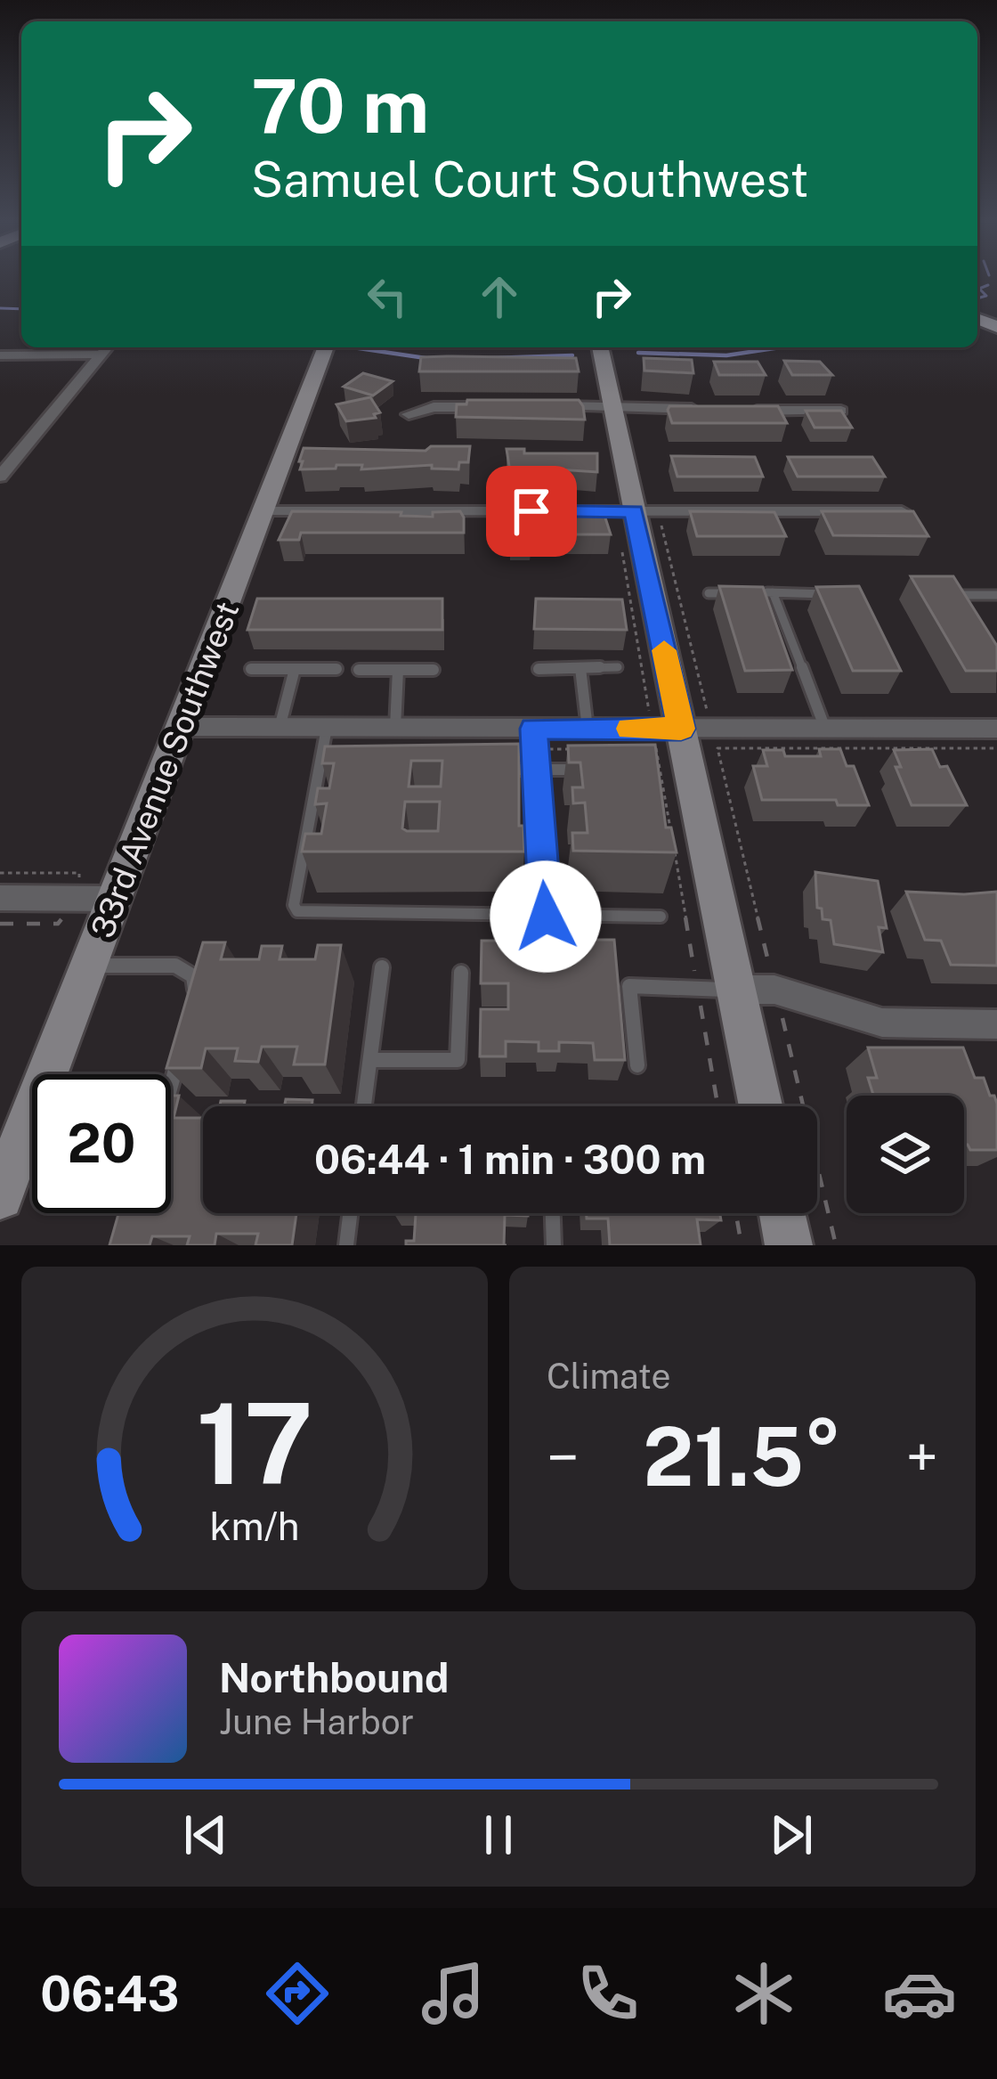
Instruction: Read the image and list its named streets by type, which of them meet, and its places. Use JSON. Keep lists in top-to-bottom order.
{
  "streets": {
    "street": ["33rd Avenue Southwest"]
  },
  "page": {
    "turn": ["70 m", "Samuel Court Southwest"],
    "limit": "20",
    "trip": "06:44 · 1 min · 300 m",
    "tile": "Climate",
    "heat": ["−", "21.5°", "+"],
    "song": ["Northbound", "June Harbor"],
    "tabs": "06:43",
    "gauge": ["17", "km/h"]
  }
}
